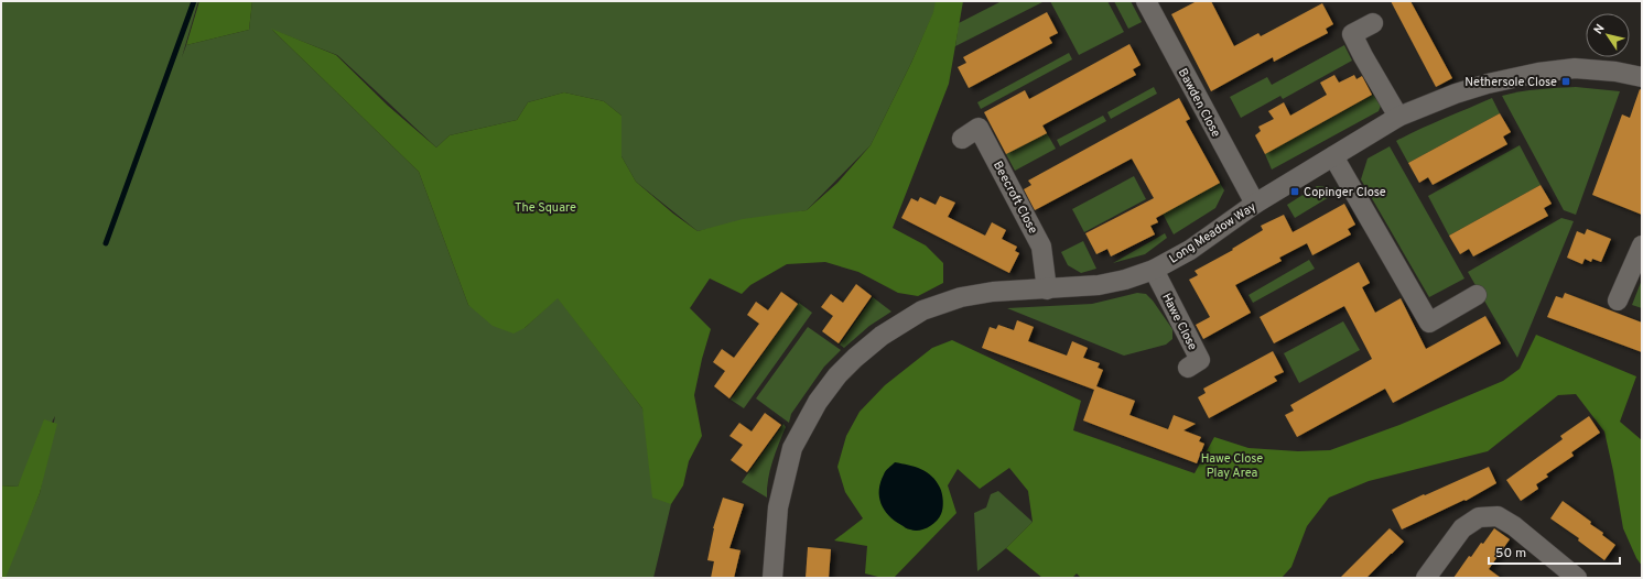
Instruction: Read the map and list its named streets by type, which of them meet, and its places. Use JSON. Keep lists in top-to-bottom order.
{
  "streets": {
    "street": [
      "Bawden Close",
      "Beecroft Close",
      "Long Meadow Way",
      "Hawe Close"
    ]
  },
  "crossings": [
    ["Bawden Close", "Long Meadow Way"],
    ["Beecroft Close", "Long Meadow Way"],
    ["Long Meadow Way", "Hawe Close"]
  ],
  "parks": ["The Square", "Hawe Close Play Area"],
  "places": {
    "transit": ["Nethersole Close", "Copinger Close"]
  },
  "scale_bar": "50 m",
  "north": "top left"
}
